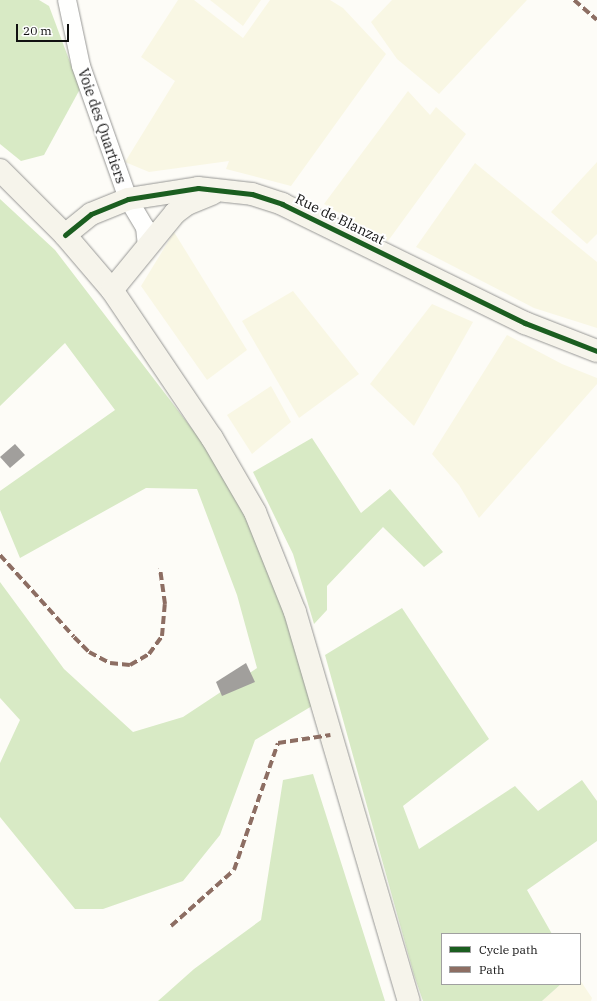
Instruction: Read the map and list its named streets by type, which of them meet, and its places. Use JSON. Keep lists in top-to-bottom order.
{
  "streets": {
    "main road": ["Rue de Blanzat"],
    "street": ["Voie des Quartiers"]
  },
  "crossings": [
    ["Voie des Quartiers", "Rue de Blanzat"]
  ],
  "legend": ["Cycle path", "Path"],
  "scale_bar": "20 m"
}
